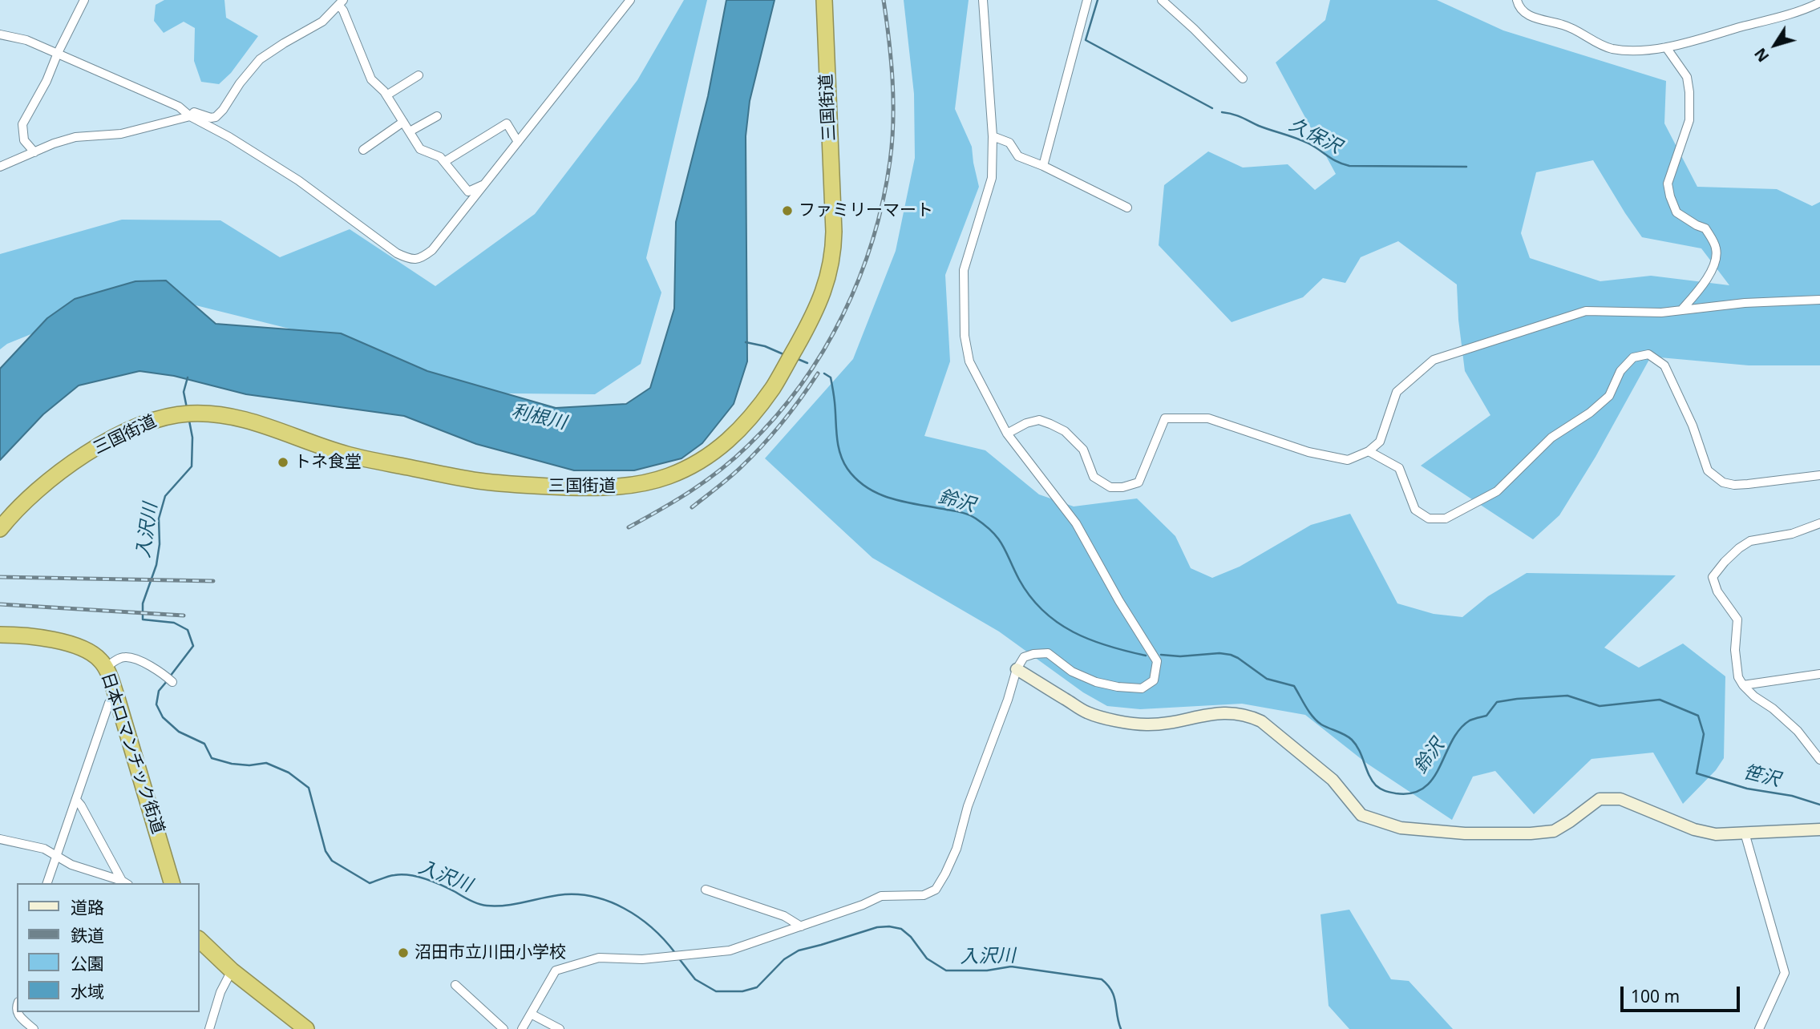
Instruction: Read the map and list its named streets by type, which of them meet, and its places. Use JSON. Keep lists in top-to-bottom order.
{
  "streets": {
    "highway": ["三国街道", "日本ロマンチック街道"]
  },
  "water": [
    "久保沢",
    "利根川",
    "鈴沢",
    "入沢川",
    "笹沢"
  ],
  "places": ["ファミリーマート", "トネ食堂", "沼田市立川田小学校"],
  "legend": [
    "道路",
    "鉄道",
    "公園",
    "水域"
  ],
  "scale_bar": "100 m",
  "north": "bottom left"
}
